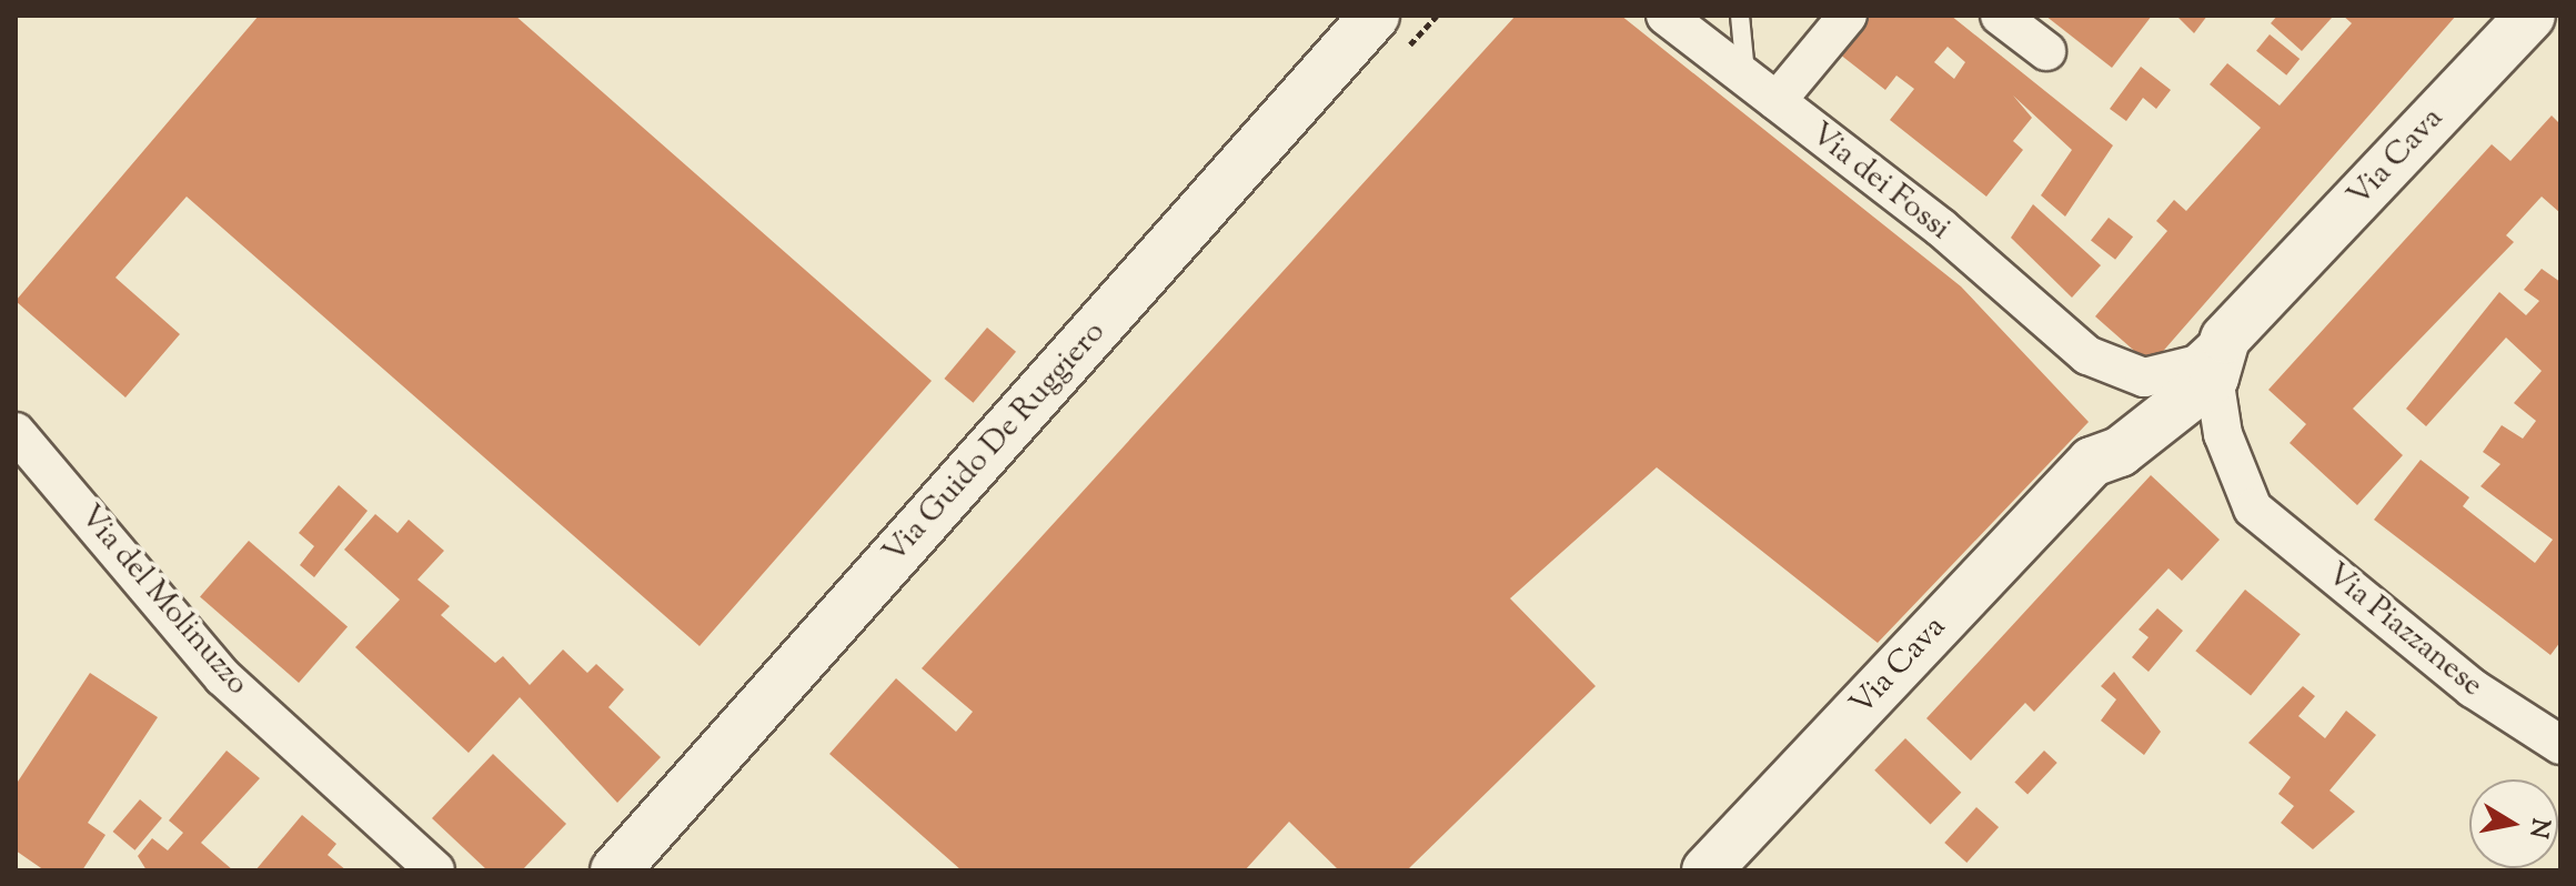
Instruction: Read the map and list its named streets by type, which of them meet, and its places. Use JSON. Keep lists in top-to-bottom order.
{
  "streets": {
    "street": [
      "Via Cava",
      "Via dei Fossi",
      "Via Guido De Ruggiero",
      "Via del Molinuzzo",
      "Via Piazzanese"
    ]
  },
  "crossings": [
    ["Via Cava", "Via dei Fossi"],
    ["Via Cava", "Via Piazzanese"],
    ["Via dei Fossi", "Via Piazzanese"]
  ],
  "north": "right"
}
